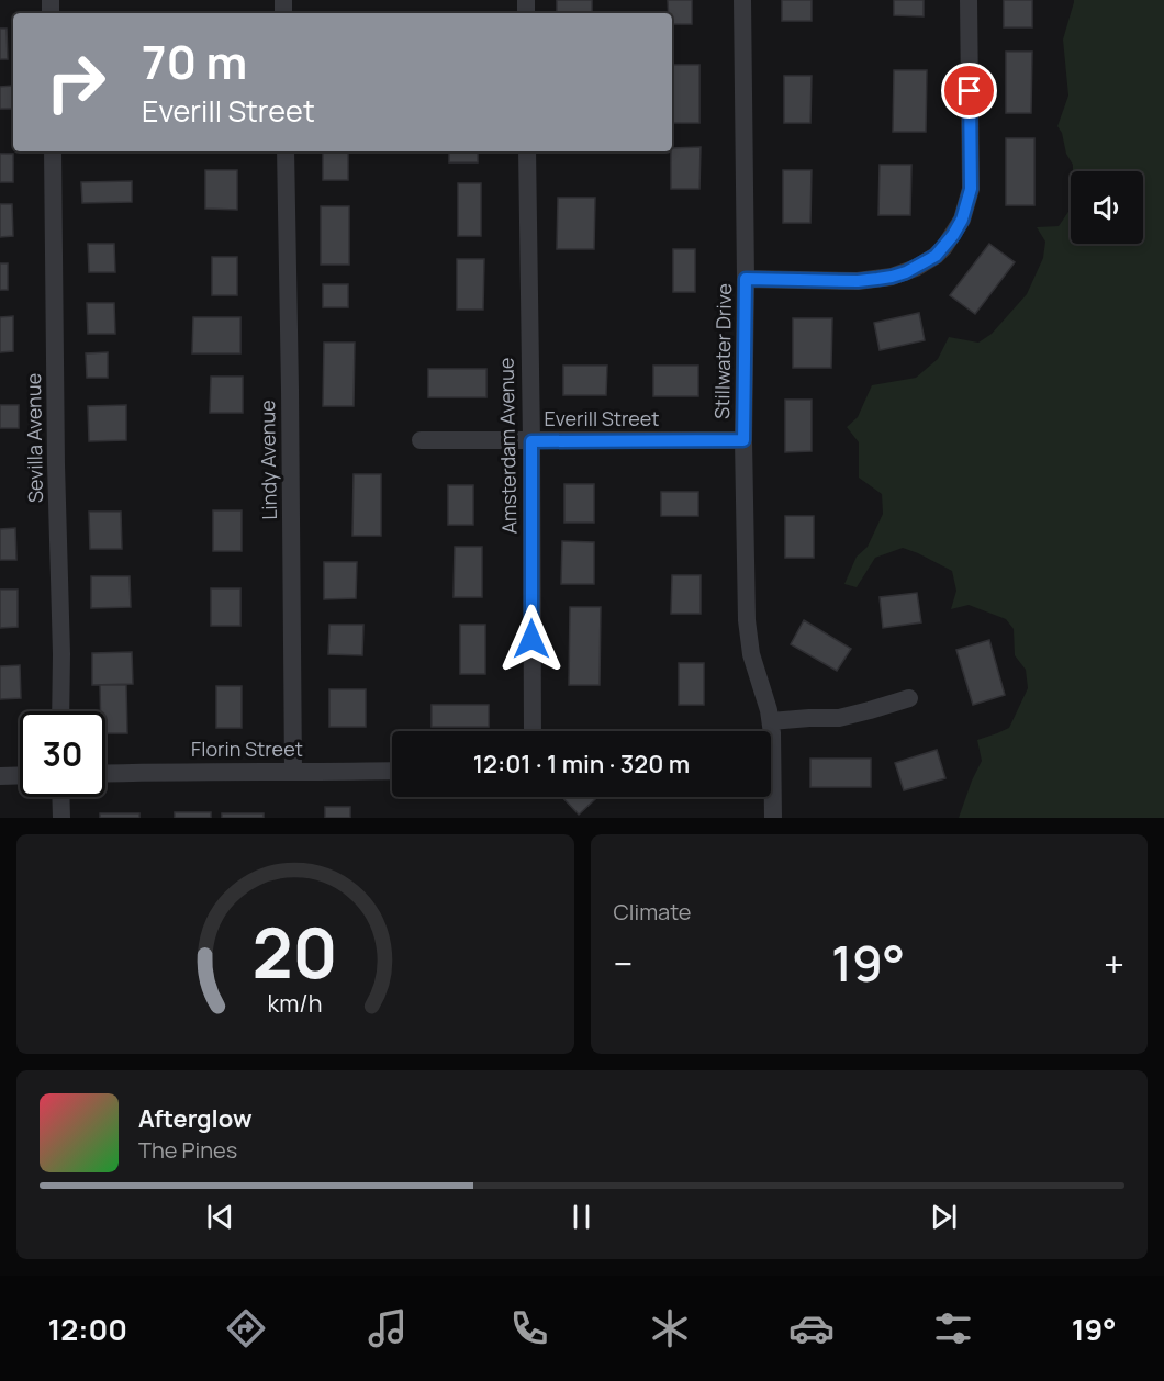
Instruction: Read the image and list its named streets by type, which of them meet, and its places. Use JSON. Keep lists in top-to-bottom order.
{
  "streets": {
    "street": [
      "Stillwater Drive",
      "Everill Street",
      "Sevilla Avenue",
      "Amsterdam Avenue",
      "Lindy Avenue",
      "Florin Street"
    ]
  },
  "crossings": [
    ["Stillwater Drive", "Everill Street"],
    ["Everill Street", "Amsterdam Avenue"],
    ["Lindy Avenue", "Florin Street"]
  ],
  "page": {
    "turn": ["70 m", "Everill Street"],
    "limit": "30",
    "trip": "12:01 · 1 min · 320 m",
    "tile": "Climate",
    "heat": ["−", "19°", "+"],
    "song": ["Afterglow", "The Pines"],
    "tabs": ["12:00", "19°"],
    "gauge": ["20", "km/h"]
  }
}
